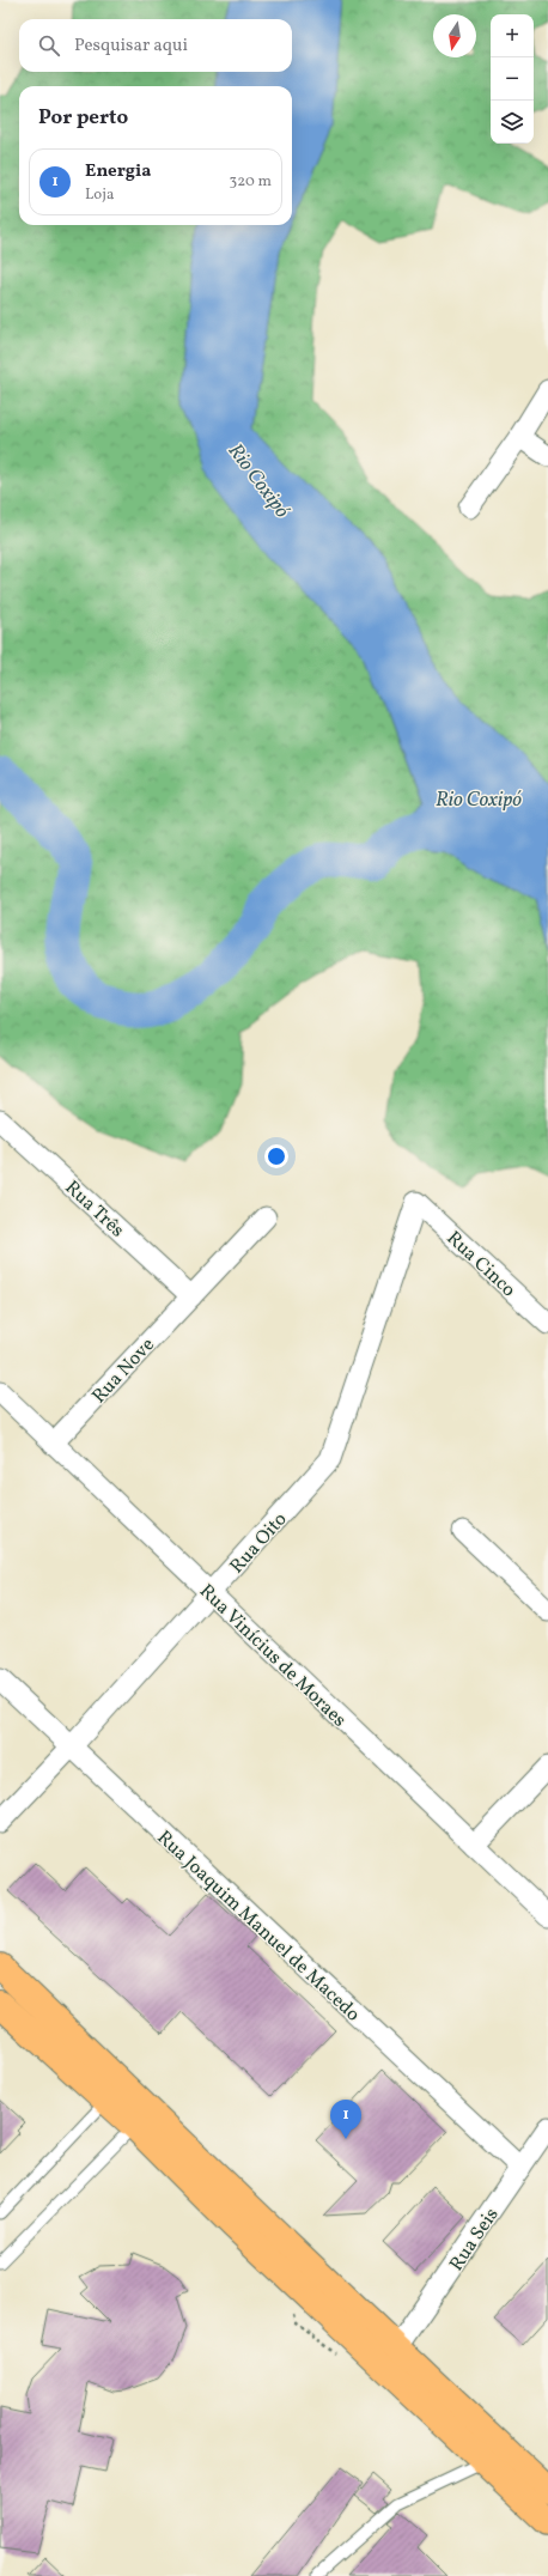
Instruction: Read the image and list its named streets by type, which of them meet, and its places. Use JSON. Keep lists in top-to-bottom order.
{
  "streets": {
    "street": [
      "Rua Três",
      "Rua Cinco",
      "Rua Nove",
      "Rua Oito",
      "Rua Vinícius de Moraes",
      "Rua Joaquim Manuel de Macedo",
      "Rua Seis"
    ]
  },
  "crossings": [
    ["Rua Três", "Rua Nove"],
    ["Rua Cinco", "Rua Oito"],
    ["Rua Nove", "Rua Vinícius de Moraes"],
    ["Rua Oito", "Rua Vinícius de Moraes"],
    ["Rua Oito", "Rua Joaquim Manuel de Macedo"],
    ["Rua Joaquim Manuel de Macedo", "Rua Seis"]
  ],
  "water": ["Rio Coxipó"],
  "north": "bottom",
  "page": {
    "map_buttons": ["+", "−"],
    "search": "Pesquisar aqui",
    "heading": "Por perto",
    "list": [
      {
        "mark": "1",
        "name": "Energia",
        "note": "Loja",
        "value": "320 m"
      }
    ],
    "pins": "1"
  }
}
